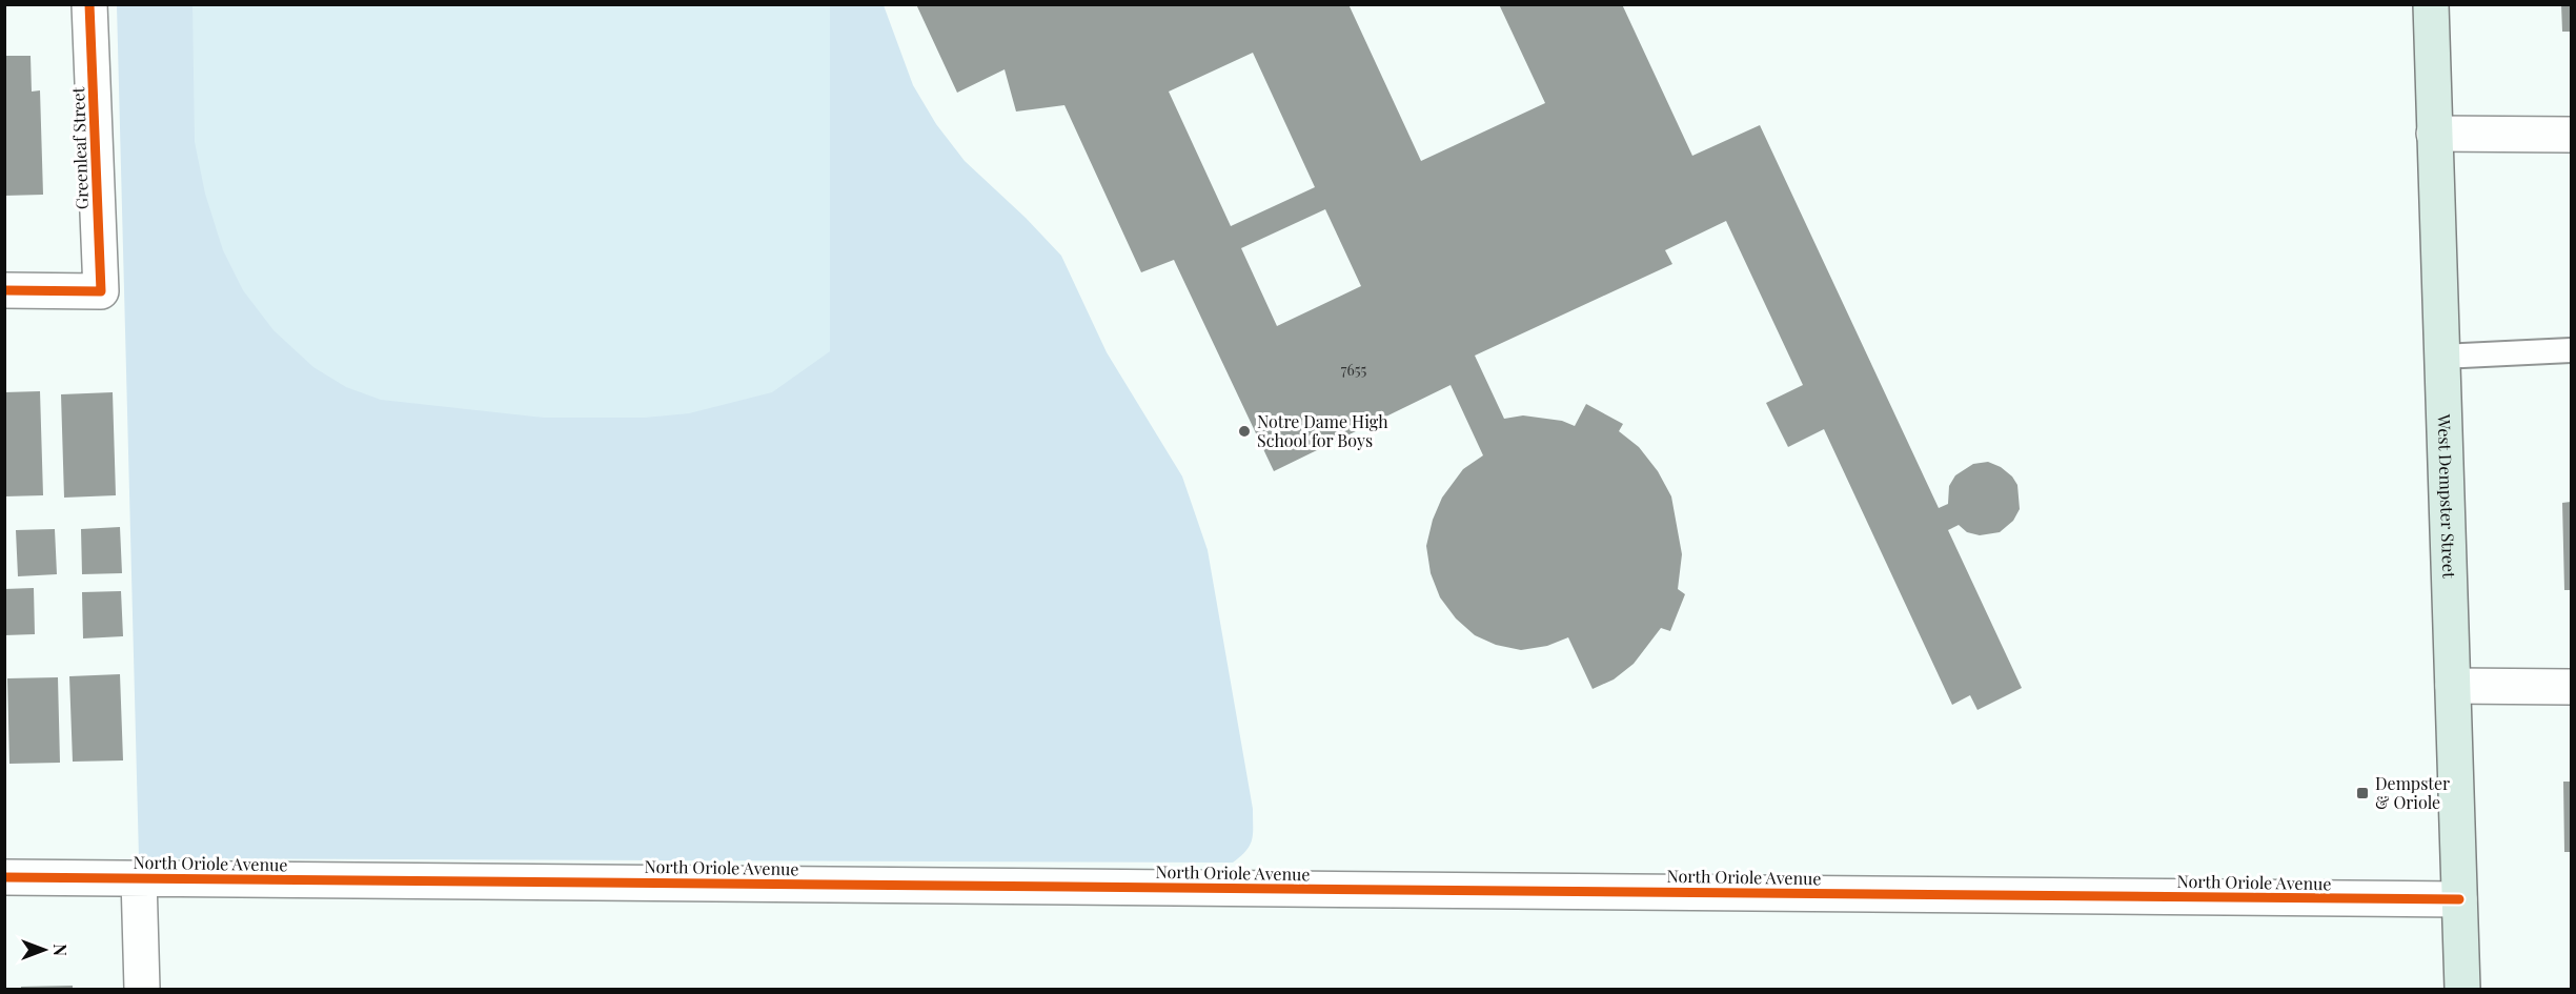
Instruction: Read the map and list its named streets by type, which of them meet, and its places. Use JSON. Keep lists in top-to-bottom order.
{
  "streets": {
    "main road": ["West Dempster Street"],
    "street": ["Greenleaf Street", "North Oriole Avenue"]
  },
  "crossings": [
    ["West Dempster Street", "North Oriole Avenue"]
  ],
  "places": {
    "other": ["Notre Dame High School for Boys"],
    "transit": ["Dempster & Oriole"]
  },
  "house_numbers": ["7655"],
  "north": "right"
}
